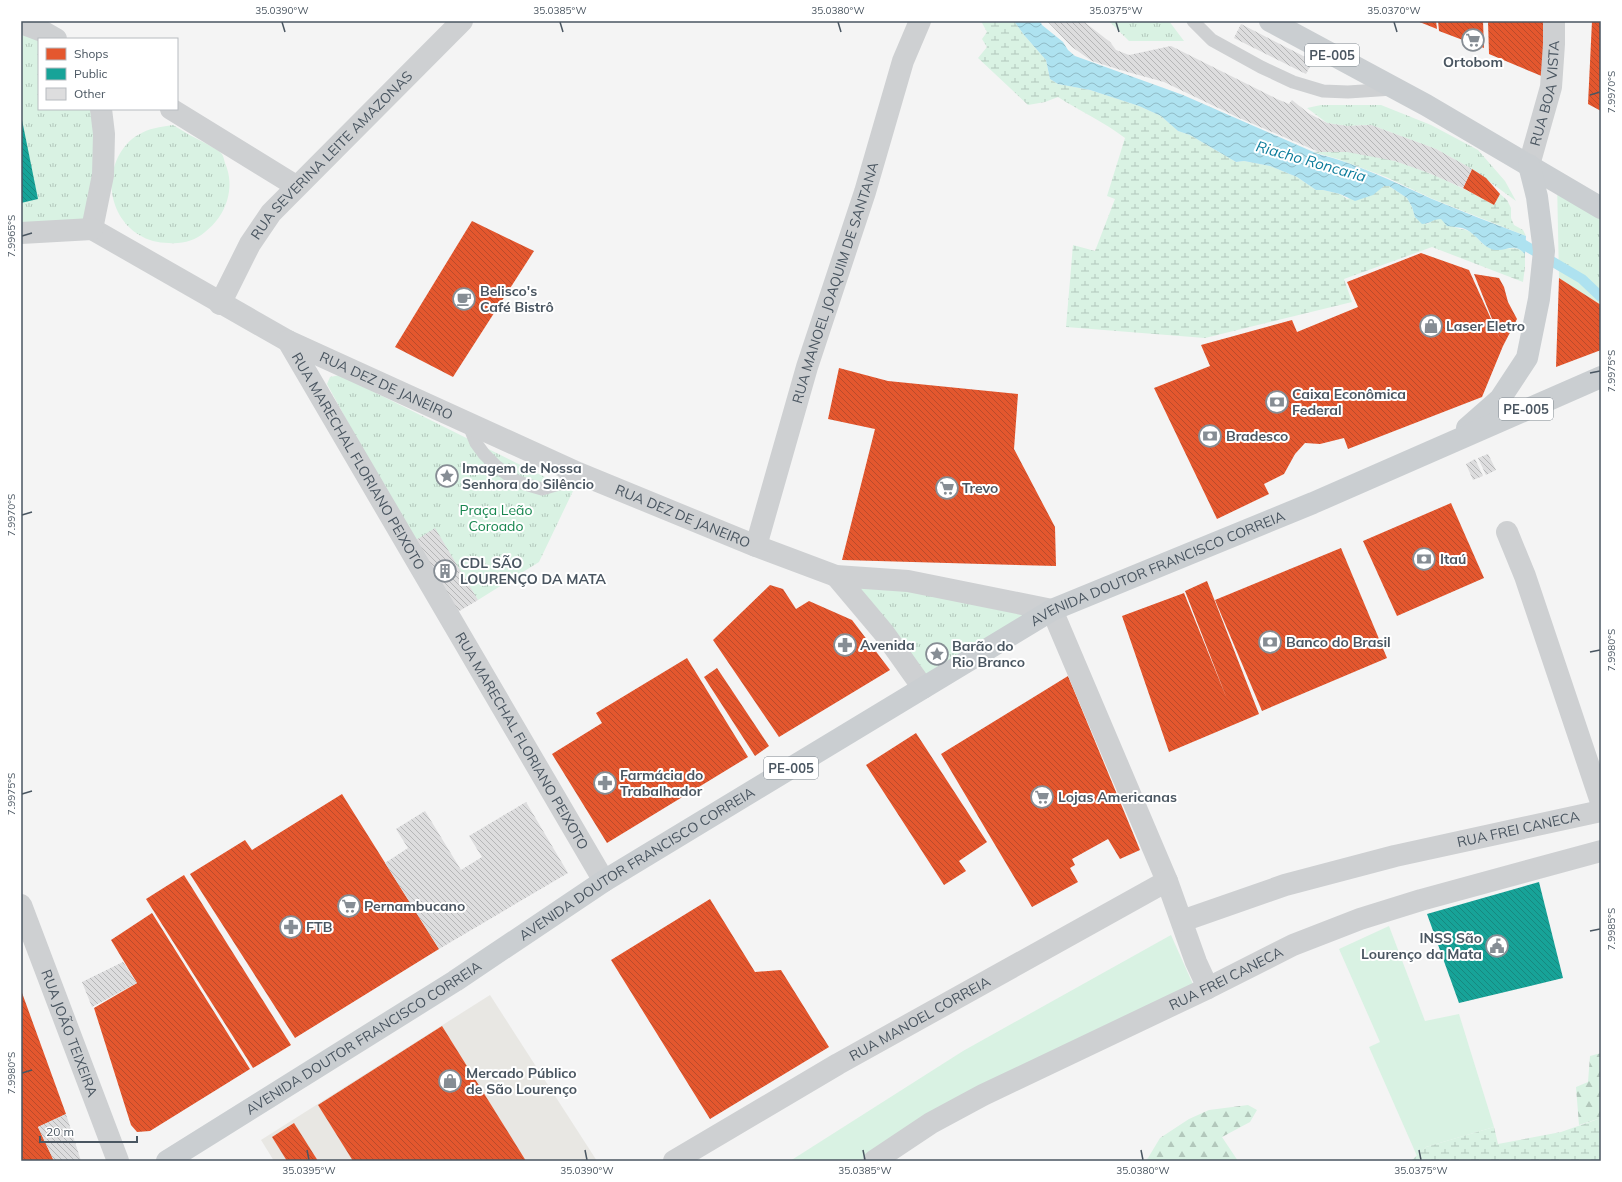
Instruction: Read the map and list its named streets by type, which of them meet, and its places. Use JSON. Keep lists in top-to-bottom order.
{
  "streets": {
    "main road": ["PE-005", "AVENIDA DOUTOR FRANCISCO CORREIA"],
    "street": [
      "RUA BOA VISTA",
      "RUA SEVERINA LEITE AMAZONAS",
      "RUA MANOEL JOAQUIM DE SANTANA",
      "RUA DEZ DE JANEIRO",
      "RUA MARECHAL FLORIANO PEIXOTO",
      "RUA FREI CANECA",
      "RUA MANOEL CORREIA",
      "RUA JOÃO TEIXEIRA"
    ]
  },
  "crossings": [
    ["PE-005", "RUA BOA VISTA"],
    ["RUA SEVERINA LEITE AMAZONAS", "RUA MARECHAL FLORIANO PEIXOTO"],
    ["RUA MANOEL JOAQUIM DE SANTANA", "RUA DEZ DE JANEIRO"],
    ["RUA DEZ DE JANEIRO", "RUA MARECHAL FLORIANO PEIXOTO"],
    ["RUA DEZ DE JANEIRO", "AVENIDA DOUTOR FRANCISCO CORREIA"],
    ["RUA MARECHAL FLORIANO PEIXOTO", "AVENIDA DOUTOR FRANCISCO CORREIA"]
  ],
  "water": ["Riacho Roncaria"],
  "parks": ["Praça Leão Coroado"],
  "places": {
    "supermarket": [
      "Ortobom",
      "Trevo",
      "Lojas Americanas",
      "Pernambucano"
    ],
    "cafe": ["Belisco's Café Bistrô"],
    "shop": ["Laser Eletro", "Mercado Público de São Lourenço"],
    "bank": [
      "Caixa Econômica Federal",
      "Bradesco",
      "Itaú",
      "Banco do Brasil"
    ],
    "place": ["Imagem de Nossa Senhora do Silêncio", "Barão do Rio Branco"],
    "building": ["CDL SÃO LOURENÇO DA MATA"],
    "pharmacy": ["Avenida", "Farmácia do Trabalhador", "FTB"],
    "public building": ["INSS São Lourenço da Mata"]
  },
  "legend": ["Shops", "Public", "Other"],
  "scale_bar": "20 m",
  "coordinates": [
    "35.0390°W",
    "35.0385°W",
    "35.0380°W",
    "35.0375°W",
    "35.0370°W",
    "7.9970°S",
    "7.9965°S",
    "7.9975°S",
    "7.9980°S",
    "7.9985°S",
    "35.0395°W"
  ]
}
